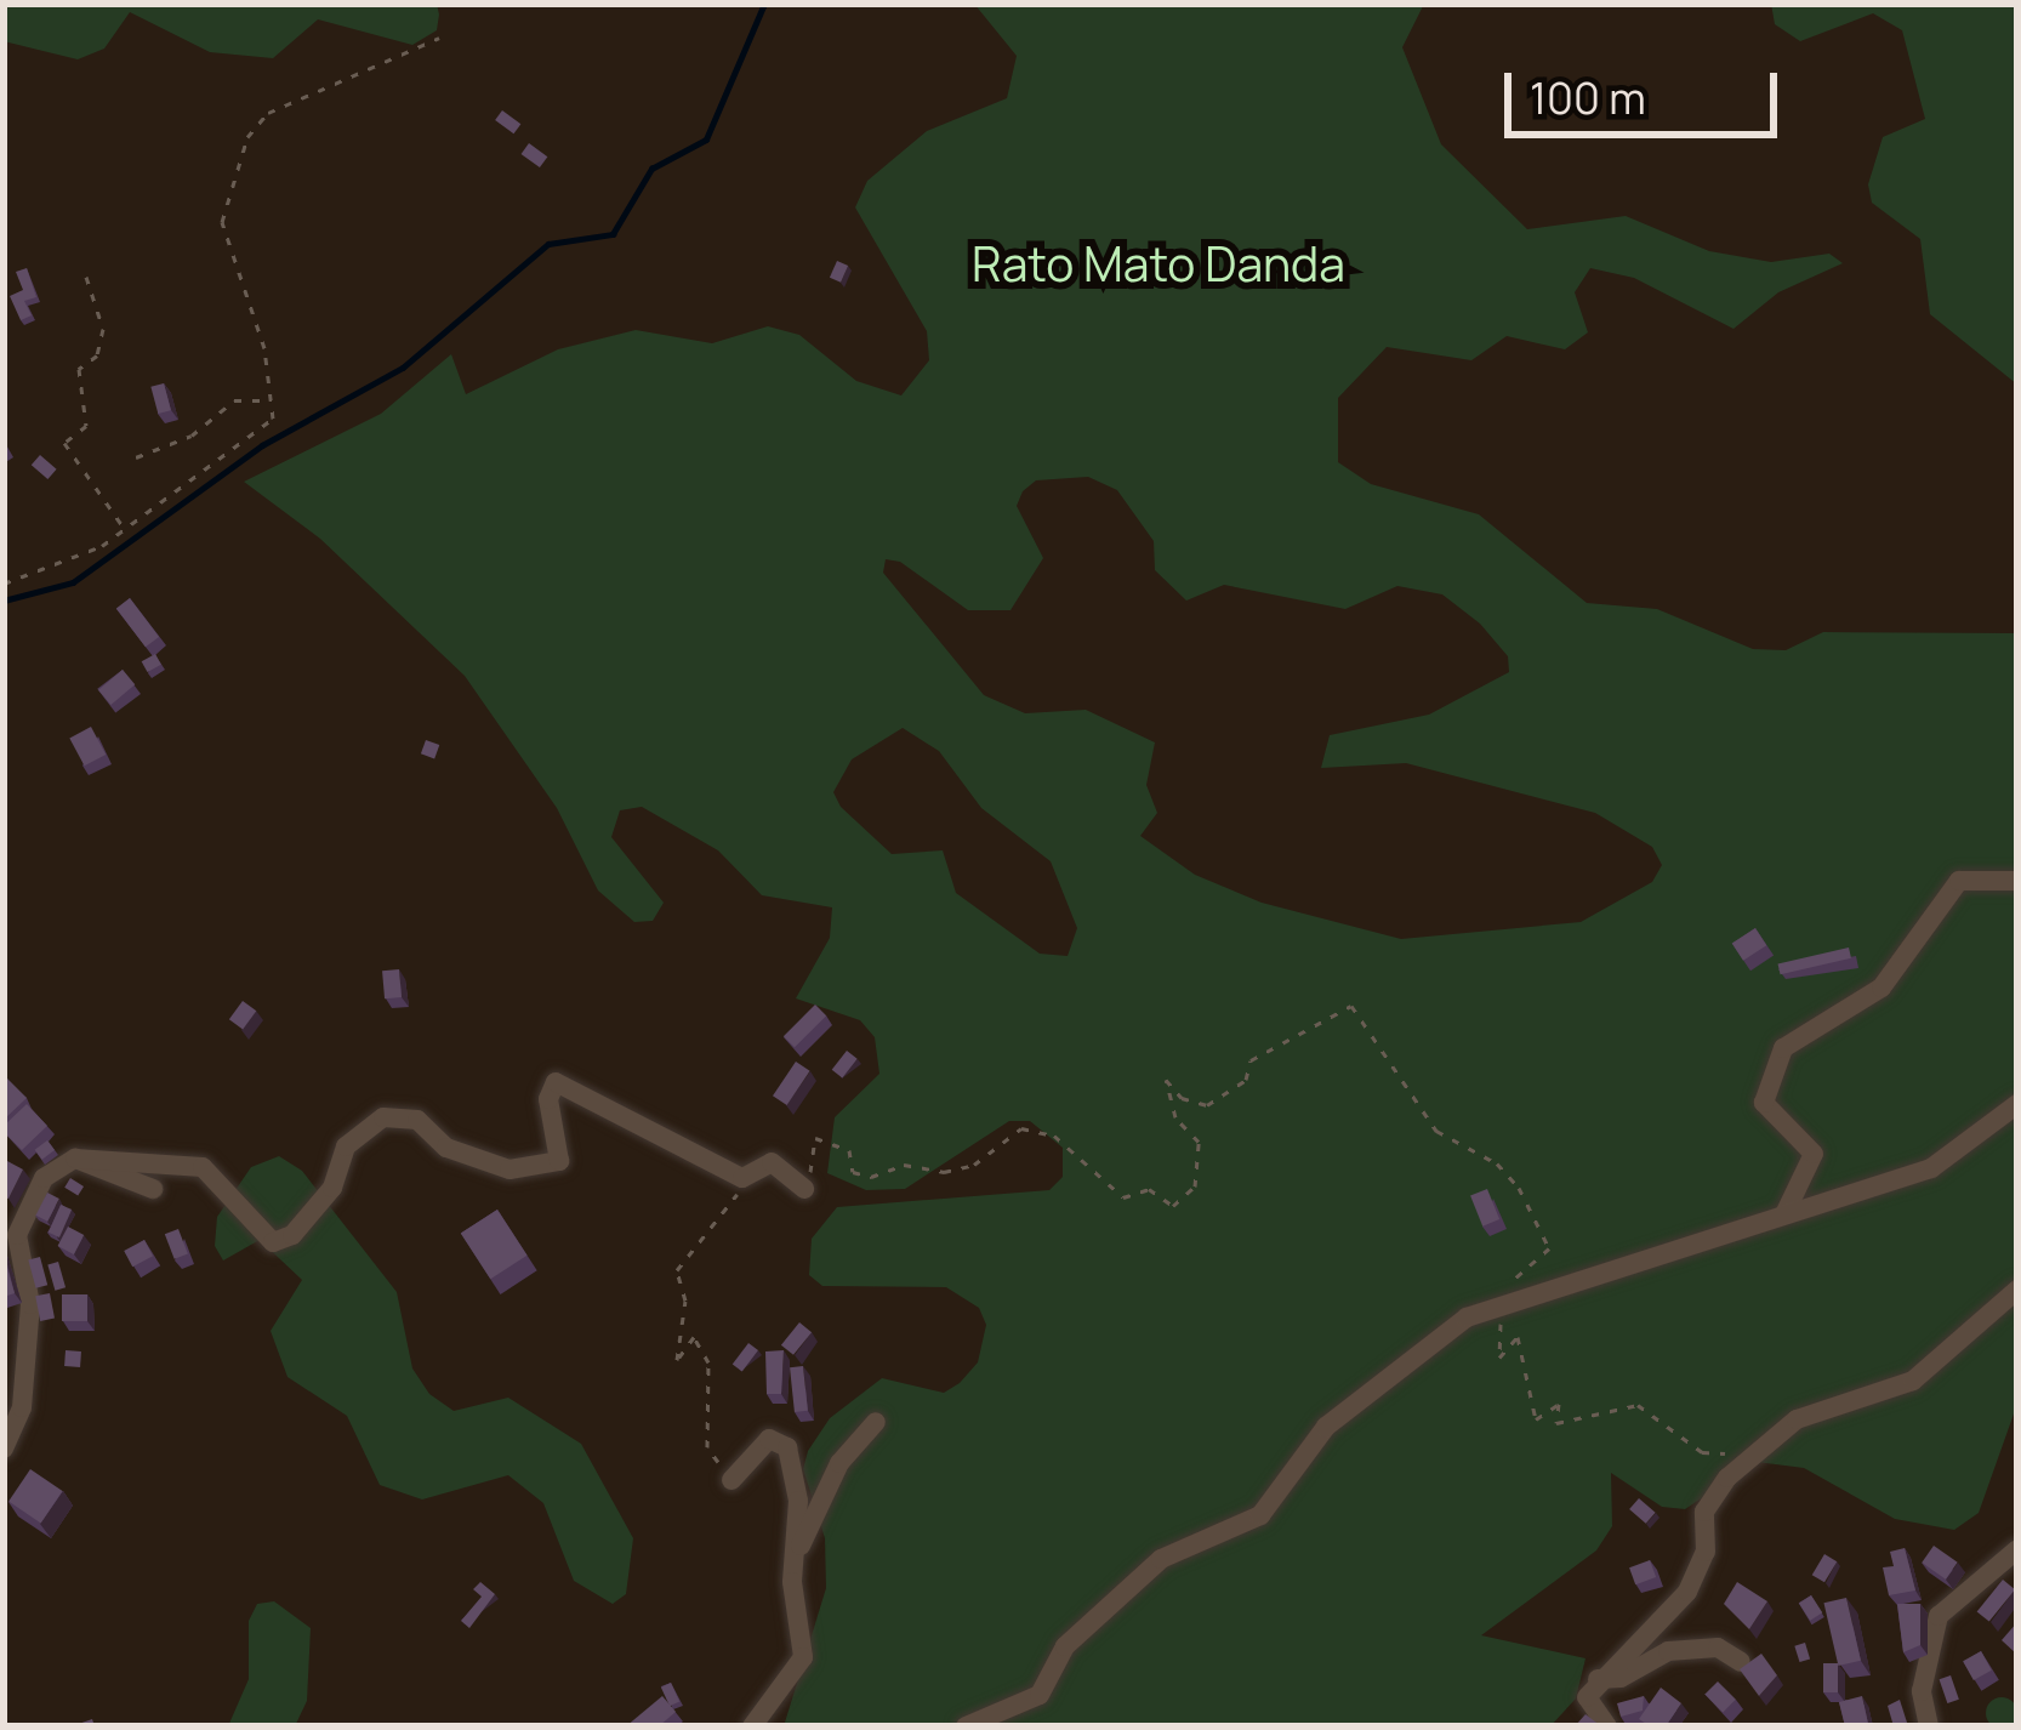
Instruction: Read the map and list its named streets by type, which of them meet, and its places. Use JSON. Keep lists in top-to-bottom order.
{
  "parks": ["Rato Mato Danda"],
  "scale_bar": "100 m"
}
